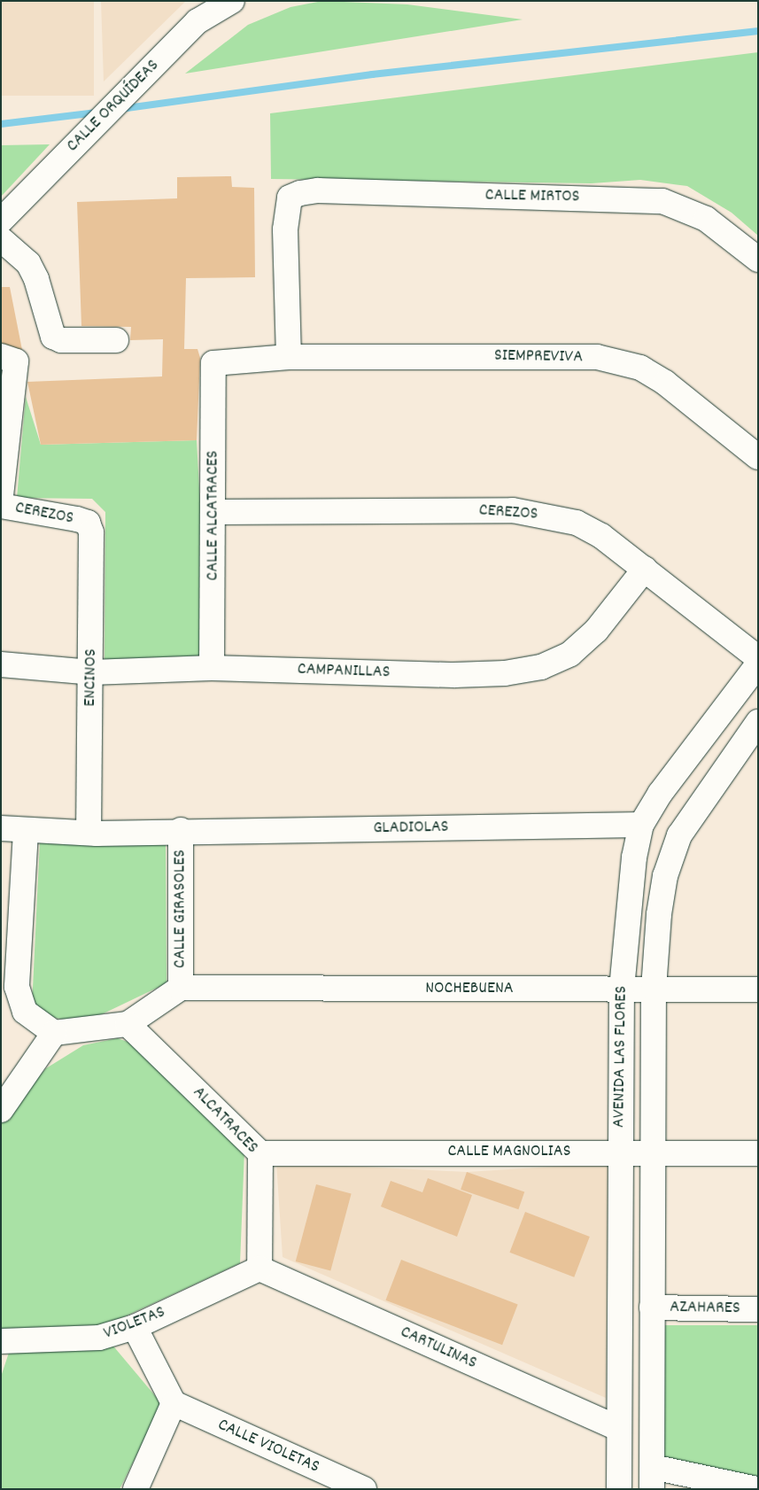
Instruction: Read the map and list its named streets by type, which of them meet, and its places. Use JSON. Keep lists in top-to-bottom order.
{
  "streets": {
    "street": [
      "CALLE ORQUÍDEAS",
      "CALLE MIRTOS",
      "SIEMPREVIVA",
      "CEREZOS",
      "CALLE ALCATRACES",
      "CAMPANILLAS",
      "ENCINOS",
      "GLADIOLAS",
      "CALLE GIRASOLES",
      "NOCHEBUENA",
      "AVENIDA LAS FLORES",
      "ALCATRACES",
      "CALLE MAGNOLIAS",
      "AZAHARES",
      "VIOLETAS",
      "CARTULINAS",
      "CALLE VIOLETAS"
    ]
  },
  "crossings": [
    ["CALLE MIRTOS", "SIEMPREVIVA"],
    ["SIEMPREVIVA", "CALLE ALCATRACES"],
    ["CEREZOS", "CALLE ALCATRACES"],
    ["CEREZOS", "CAMPANILLAS"],
    ["CEREZOS", "ENCINOS"],
    ["CALLE ALCATRACES", "CAMPANILLAS"],
    ["CAMPANILLAS", "ENCINOS"],
    ["ENCINOS", "GLADIOLAS"],
    ["GLADIOLAS", "CALLE GIRASOLES"],
    ["GLADIOLAS", "AVENIDA LAS FLORES"],
    ["CALLE GIRASOLES", "NOCHEBUENA"],
    ["NOCHEBUENA", "AVENIDA LAS FLORES"],
    ["AVENIDA LAS FLORES", "CALLE MAGNOLIAS"],
    ["AVENIDA LAS FLORES", "AZAHARES"],
    ["AVENIDA LAS FLORES", "CARTULINAS"],
    ["ALCATRACES", "CALLE MAGNOLIAS"],
    ["ALCATRACES", "VIOLETAS"],
    ["ALCATRACES", "CARTULINAS"],
    ["VIOLETAS", "CARTULINAS"]
  ]
}
